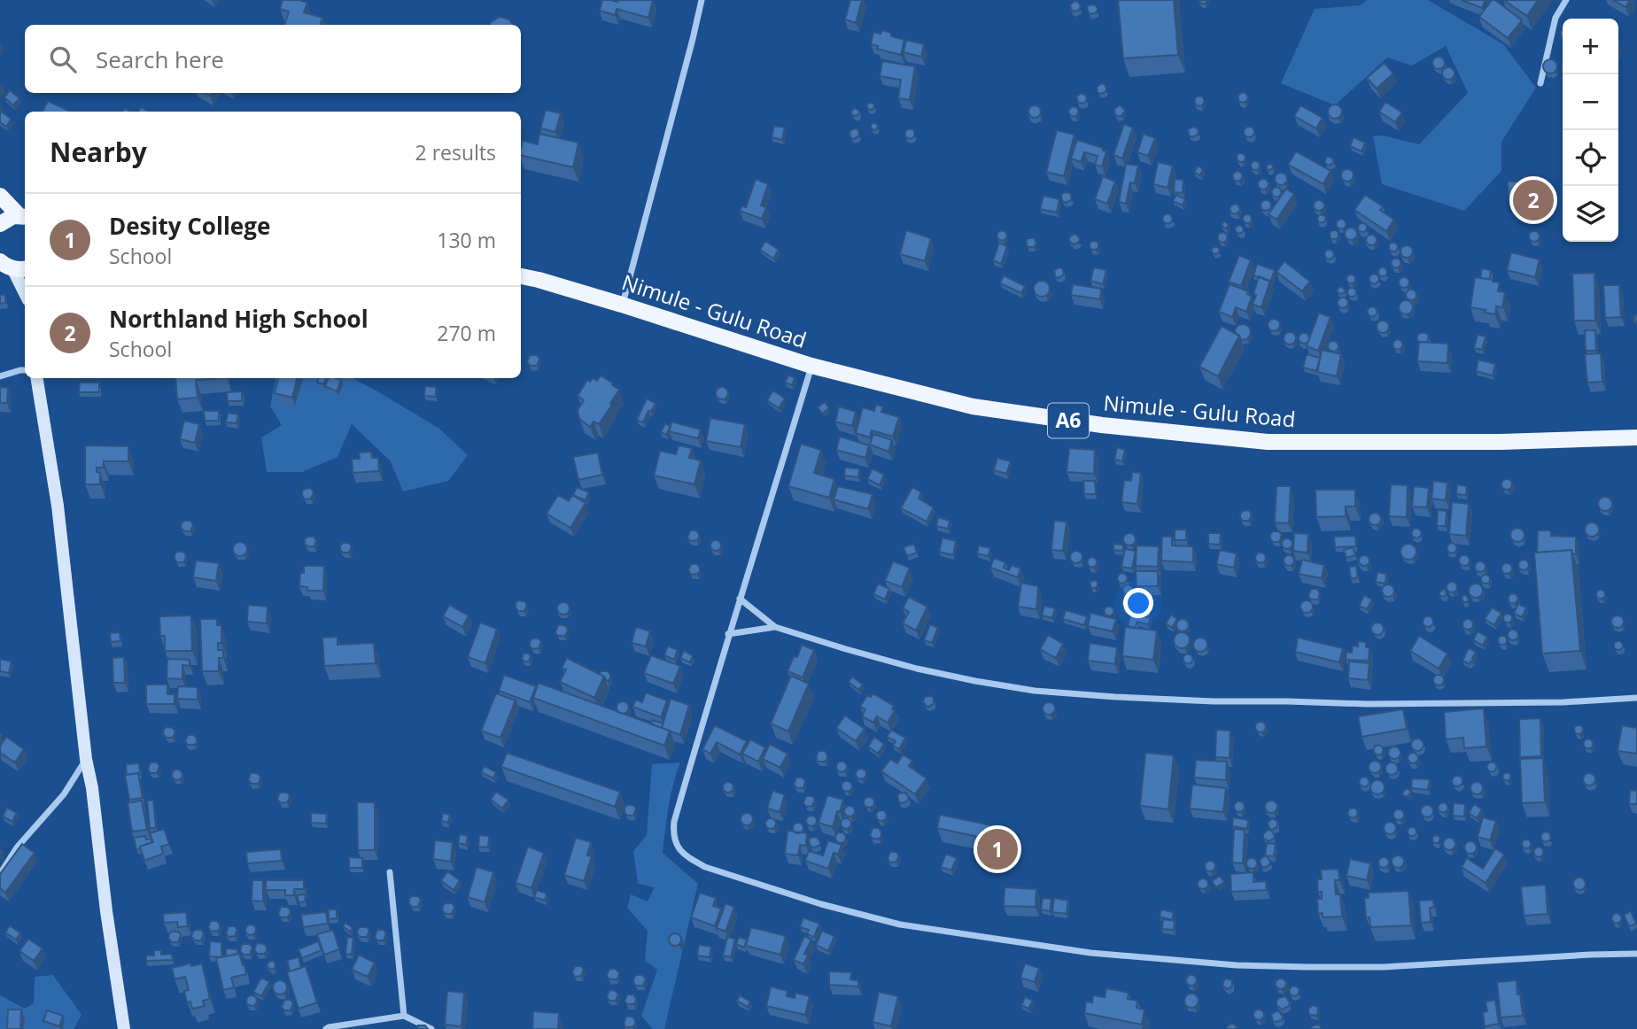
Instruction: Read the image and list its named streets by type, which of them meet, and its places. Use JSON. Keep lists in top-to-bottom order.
{
  "streets": {
    "main road": ["Nimule - Gulu Road", "A6"]
  },
  "page": {
    "map_buttons": ["+", "−"],
    "search": "Search here",
    "heading": ["Nearby", "2 results"],
    "pins": ["2", "1"],
    "list": [
      {
        "mark": "1",
        "name": "Desity College",
        "note": "School",
        "value": "130 m"
      },
      {
        "mark": "2",
        "name": "Northland High School",
        "note": "School",
        "value": "270 m"
      }
    ]
  }
}
